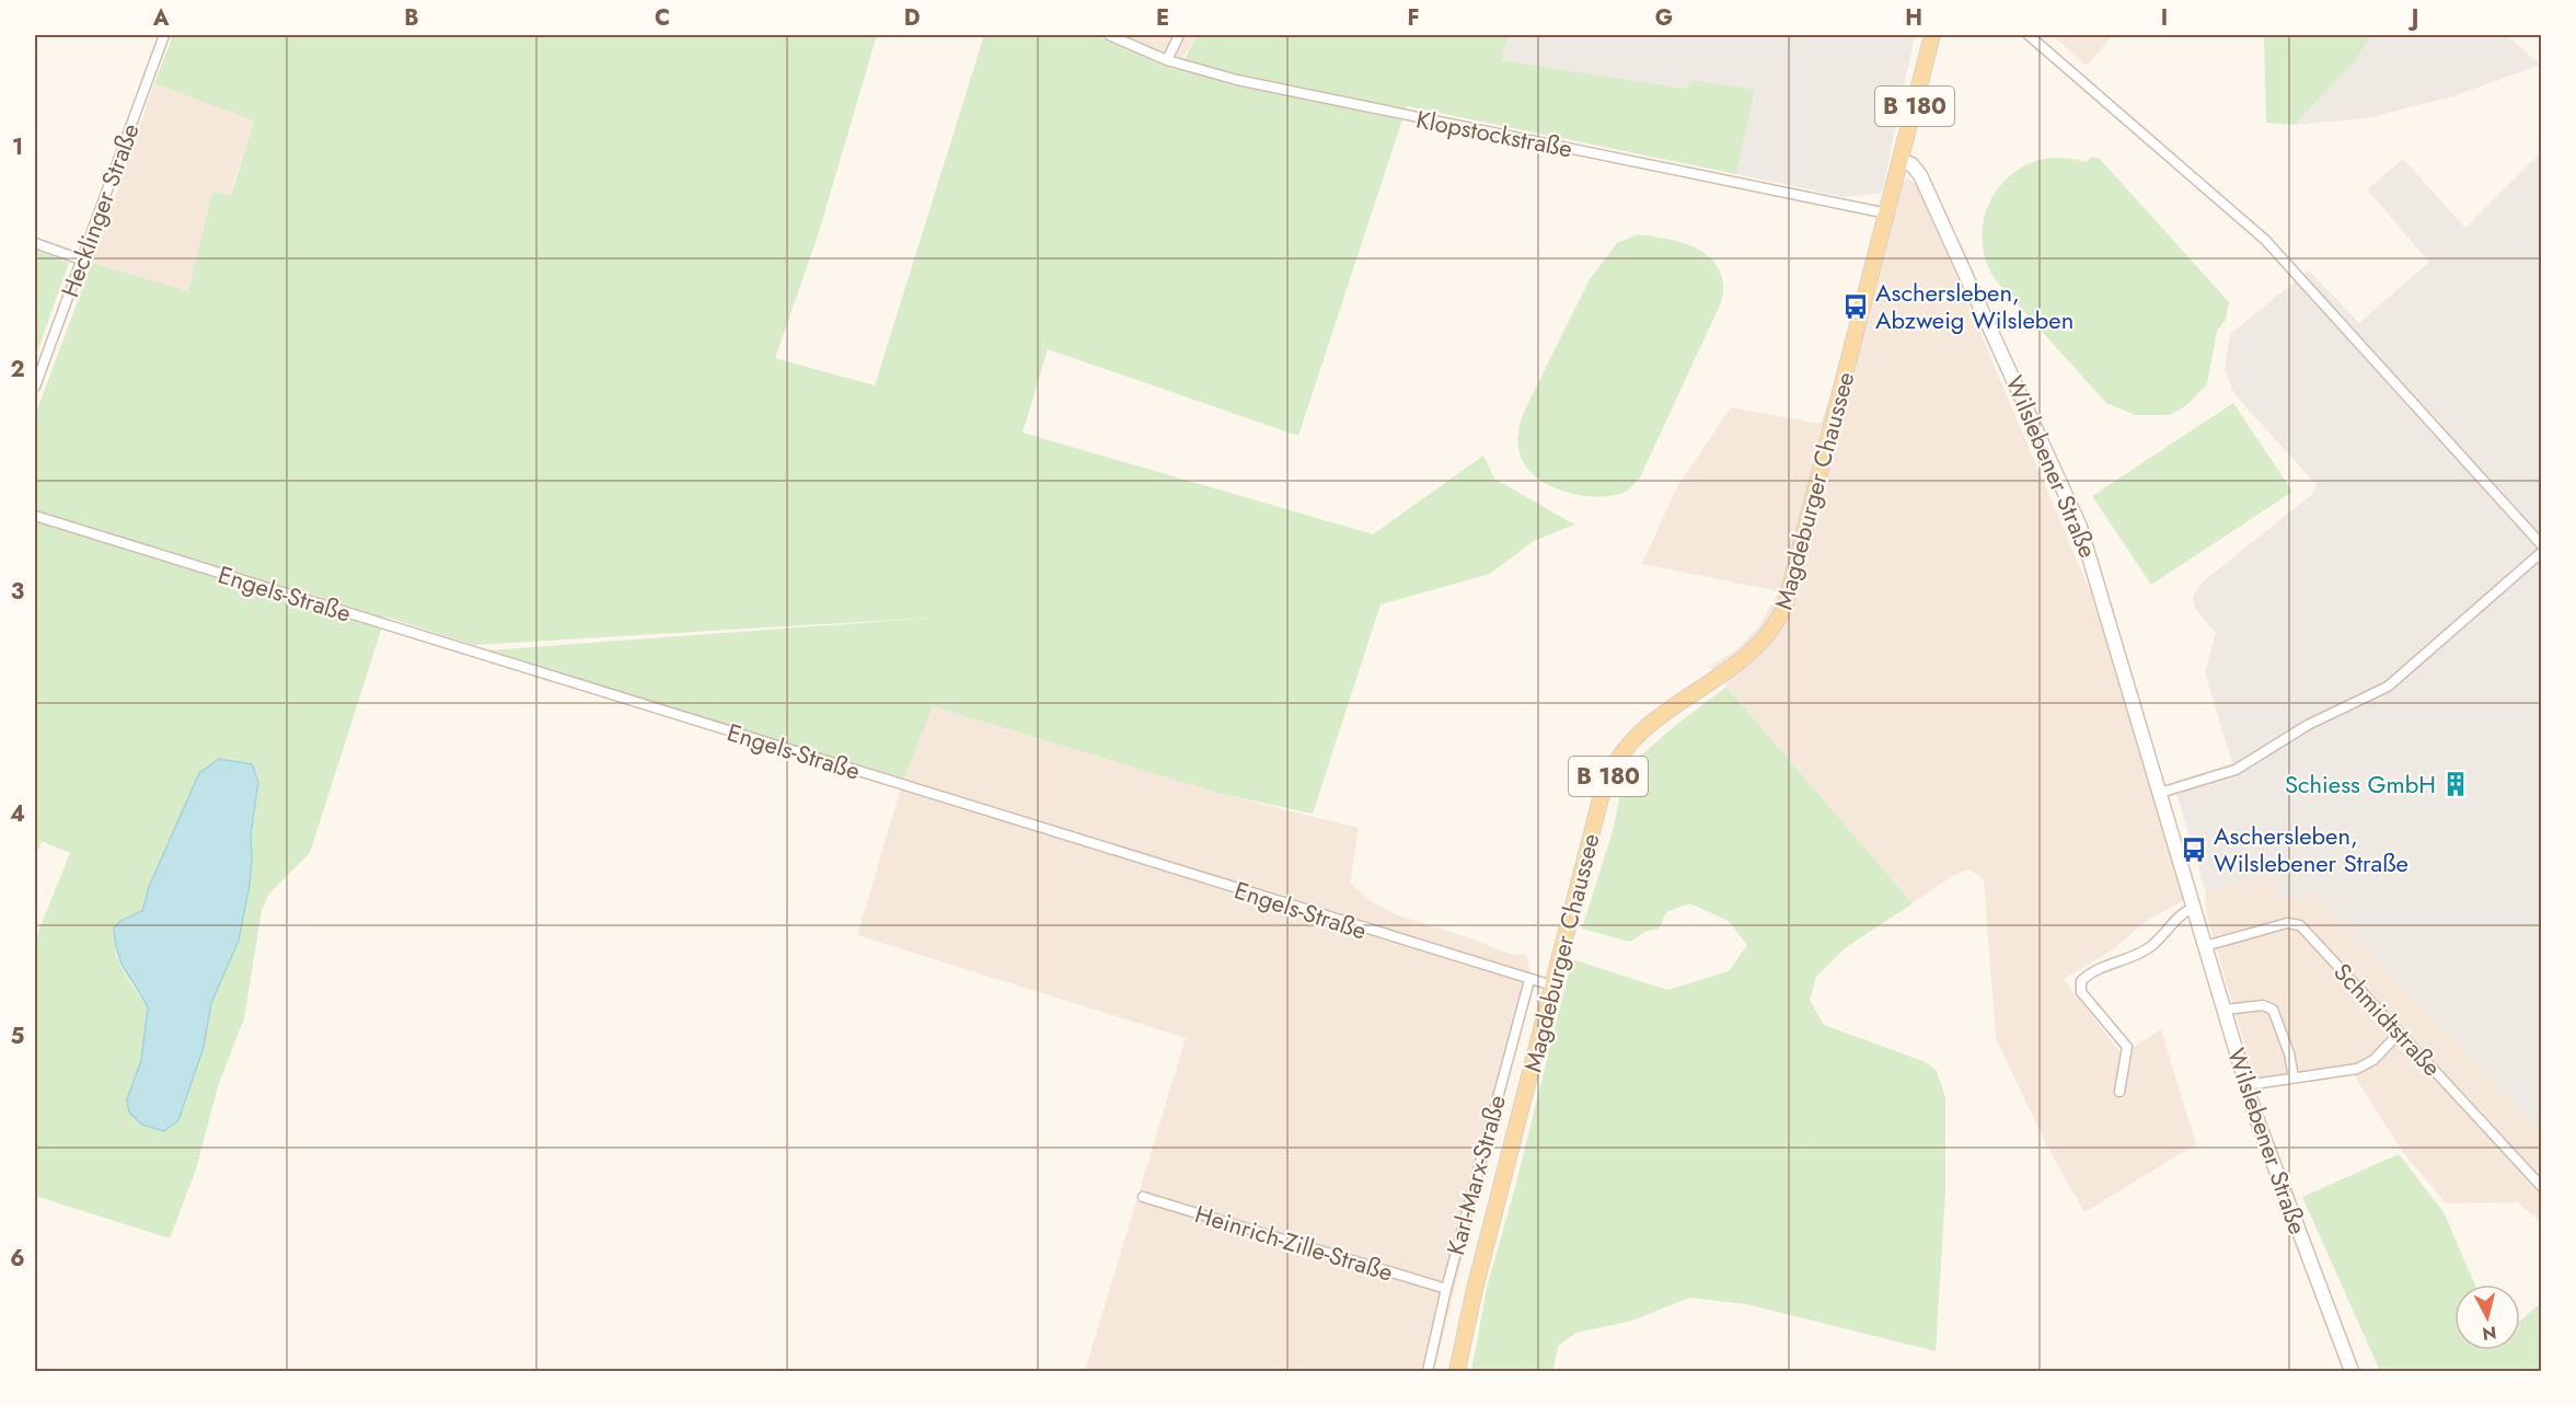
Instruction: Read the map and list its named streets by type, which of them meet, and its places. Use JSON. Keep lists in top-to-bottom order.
{
  "streets": {
    "main road": ["B 180", "Magdeburger Chaussee"],
    "street": [
      "Klopstockstraße",
      "Hecklinger Straße",
      "Wilslebener Straße",
      "Engels-Straße",
      "Schmidtstraße",
      "Karl-Marx-Straße",
      "Heinrich-Zille-Straße"
    ]
  },
  "crossings": [
    ["Klopstockstraße", "Magdeburger Chaussee"],
    ["Wilslebener Straße", "Magdeburger Chaussee"],
    ["Wilslebener Straße", "Schmidtstraße"],
    ["Magdeburger Chaussee", "Engels-Straße"],
    ["Engels-Straße", "Karl-Marx-Straße"],
    ["Karl-Marx-Straße", "Heinrich-Zille-Straße"]
  ],
  "places": {
    "bus stop": ["Aschersleben, Abzweig Wilsleben", "Aschersleben, Wilslebener Straße"],
    "building": ["Schiess GmbH"]
  },
  "north": "bottom",
  "grid": {
    "columns": [
      "A",
      "B",
      "C",
      "D",
      "E",
      "F",
      "G",
      "H",
      "I",
      "J"
    ],
    "rows": [
      "1",
      "2",
      "3",
      "4",
      "5",
      "6"
    ]
  }
}
